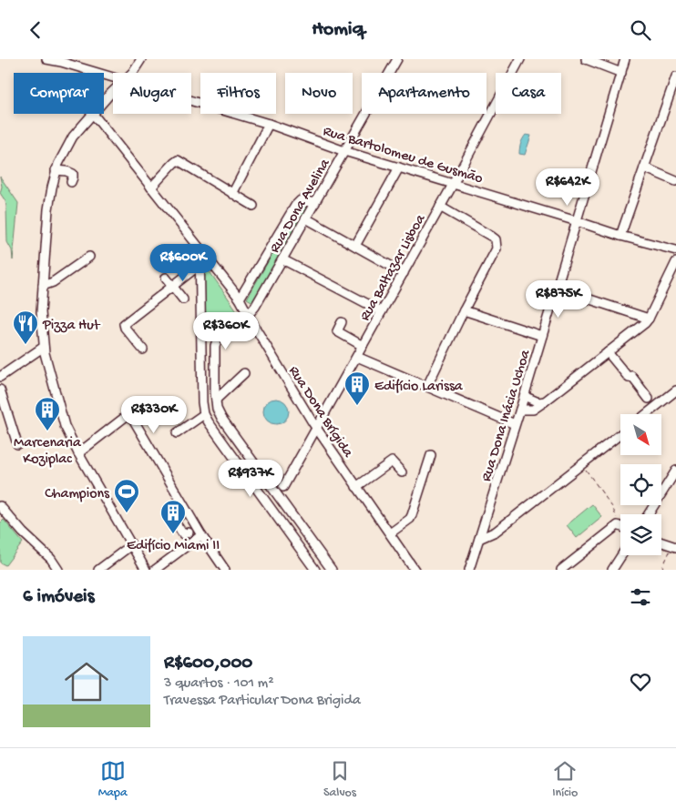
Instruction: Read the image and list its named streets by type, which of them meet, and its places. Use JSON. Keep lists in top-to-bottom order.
{
  "streets": {
    "street": [
      "Rua Bartolomeu de Gusmão",
      "Rua Dona Avelina",
      "Rua Baltazar Lisboa",
      "Rua Dona Brígida",
      "Rua Dona Inácia Uchoa"
    ]
  },
  "crossings": [
    ["Rua Bartolomeu de Gusmão", "Rua Dona Avelina"],
    ["Rua Bartolomeu de Gusmão", "Rua Baltazar Lisboa"],
    ["Rua Bartolomeu de Gusmão", "Rua Dona Inácia Uchoa"],
    ["Rua Dona Avelina", "Rua Dona Brígida"],
    ["Rua Baltazar Lisboa", "Rua Dona Brígida"]
  ],
  "places": {
    "restaurant": ["Pizza Hut"],
    "building": ["Edifício Larissa", "Marcenaria Koziplac", "Edifício Miami II"],
    "sports": ["Champions"]
  },
  "north": "bottom right",
  "page": {
    "header": "Homiq",
    "chip": [
      "Comprar",
      "Alugar",
      "Filtros",
      "Novo",
      "Apartamento",
      "Casa"
    ],
    "price": [
      "R$642K",
      "R$600K",
      "R$875K",
      "R$360K",
      "R$330K",
      "R$937K"
    ],
    "heading": "6 imóveis",
    "list": [
      {
        "name": "R$600,000",
        "note": "3 quartos · 101 m² · Travessa Particular Dona Brigida"
      }
    ],
    "tabs": ["Mapa", "Salvos", "Início"]
  }
}
